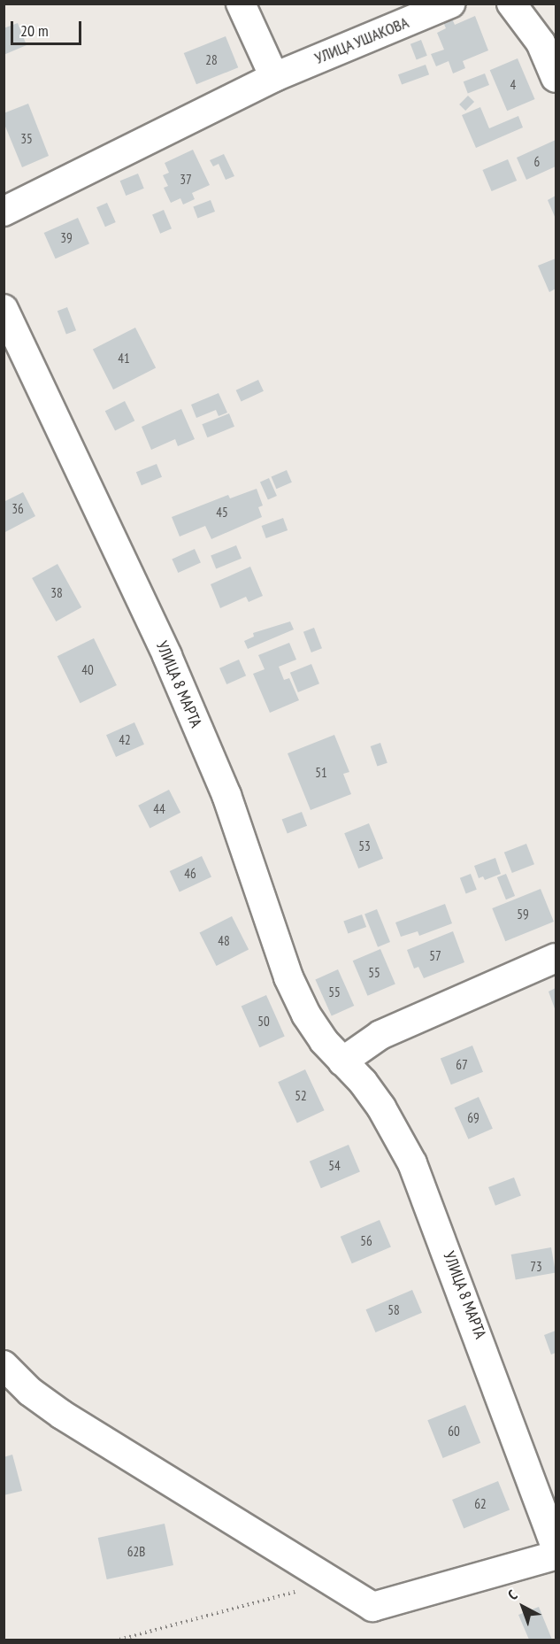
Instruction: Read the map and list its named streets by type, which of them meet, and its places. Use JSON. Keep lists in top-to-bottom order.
{
  "streets": {
    "street": ["УЛИЦА УШАКОВА", "УЛИЦА 8 МАРТА"]
  },
  "house_numbers": [
    "28",
    "4",
    "35",
    "6",
    "37",
    "39",
    "41",
    "36",
    "45",
    "38",
    "40",
    "42",
    "51",
    "44",
    "53",
    "46",
    "59",
    "48",
    "57",
    "55",
    "55",
    "50",
    "67",
    "52",
    "69",
    "54",
    "56",
    "73",
    "58",
    "60",
    "62",
    "62В"
  ],
  "scale_bar": "20 m",
  "north": "top left"
}
